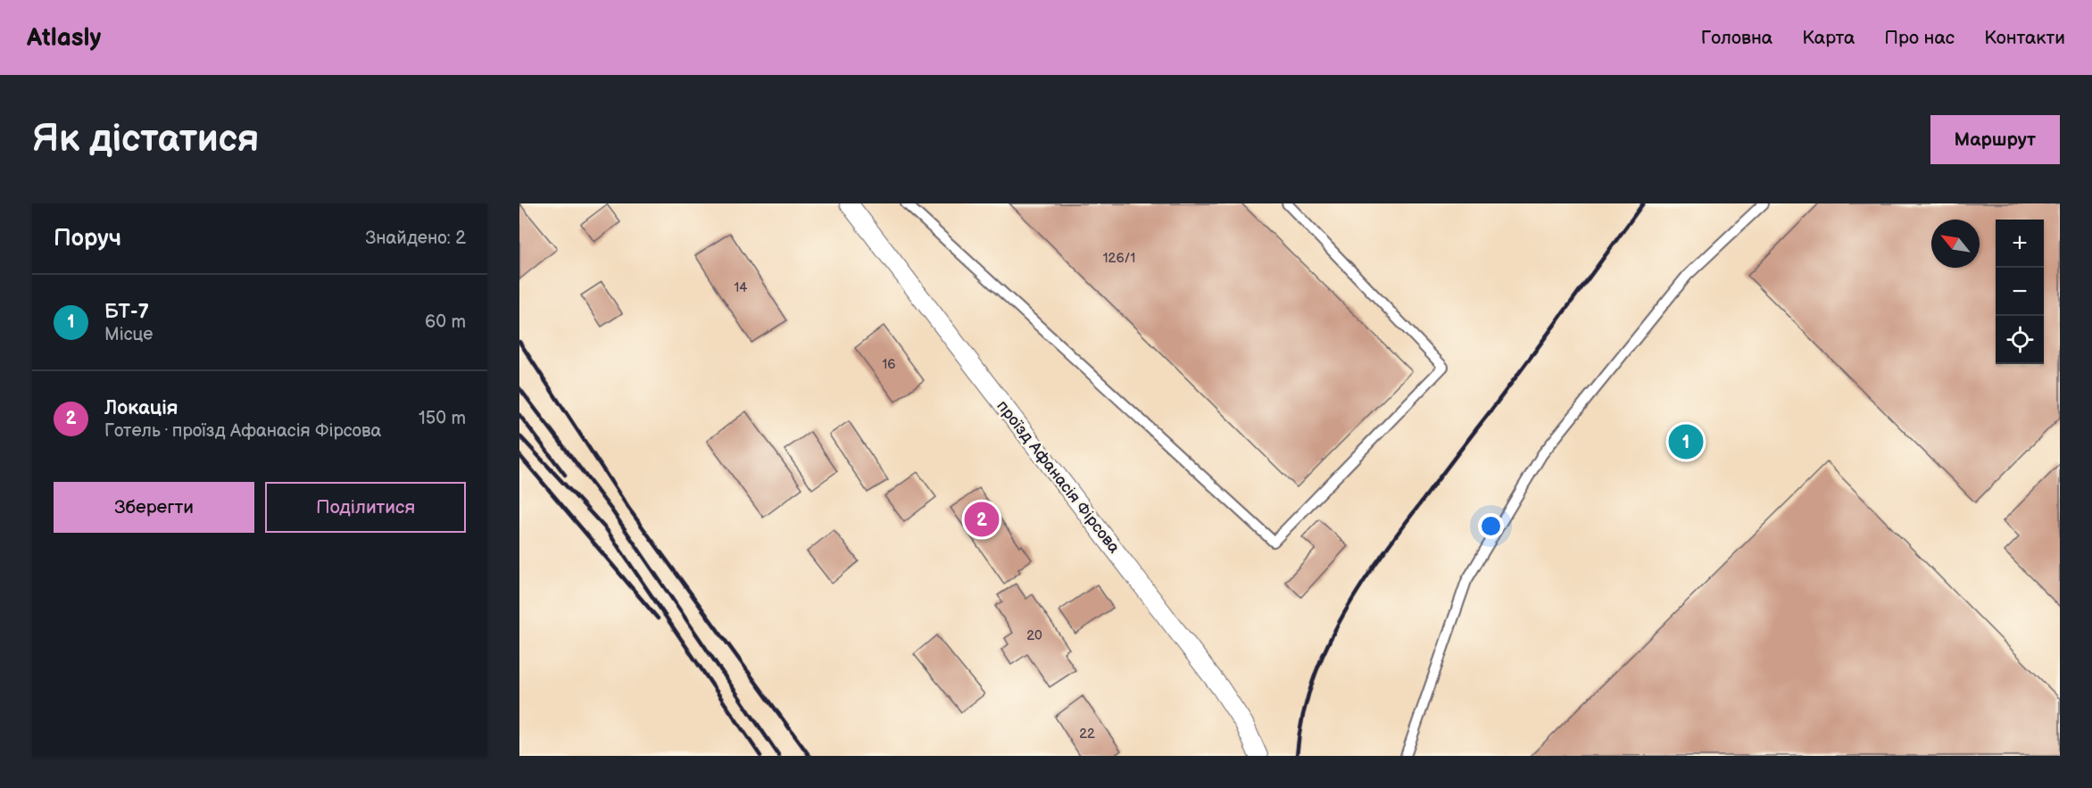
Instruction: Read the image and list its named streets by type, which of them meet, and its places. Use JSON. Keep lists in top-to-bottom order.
{
  "streets": {
    "street": ["проїзд Афанасія Фірсова"]
  },
  "house_numbers": [
    "126/1",
    "14",
    "16",
    "20",
    "22"
  ],
  "north": "top left",
  "page": {
    "header": "Atlasly",
    "nav": [
      "Головна",
      "Карта",
      "Про нас",
      "Контакти"
    ],
    "buttons": [
      "Маршрут",
      ["Зберегти", "Поділитися"]
    ],
    "title": "Як дістатися",
    "heading": ["Поруч", "Знайдено: 2"],
    "map_buttons": ["+", "−"],
    "list": [
      {
        "mark": "1",
        "name": "БТ-7",
        "note": "Місце",
        "value": "60 m"
      },
      {
        "mark": "2",
        "name": "Локація",
        "note": "Готель · проїзд Афанасія Фірсова",
        "value": "150 m"
      }
    ],
    "pins": ["1", "2"]
  }
}
